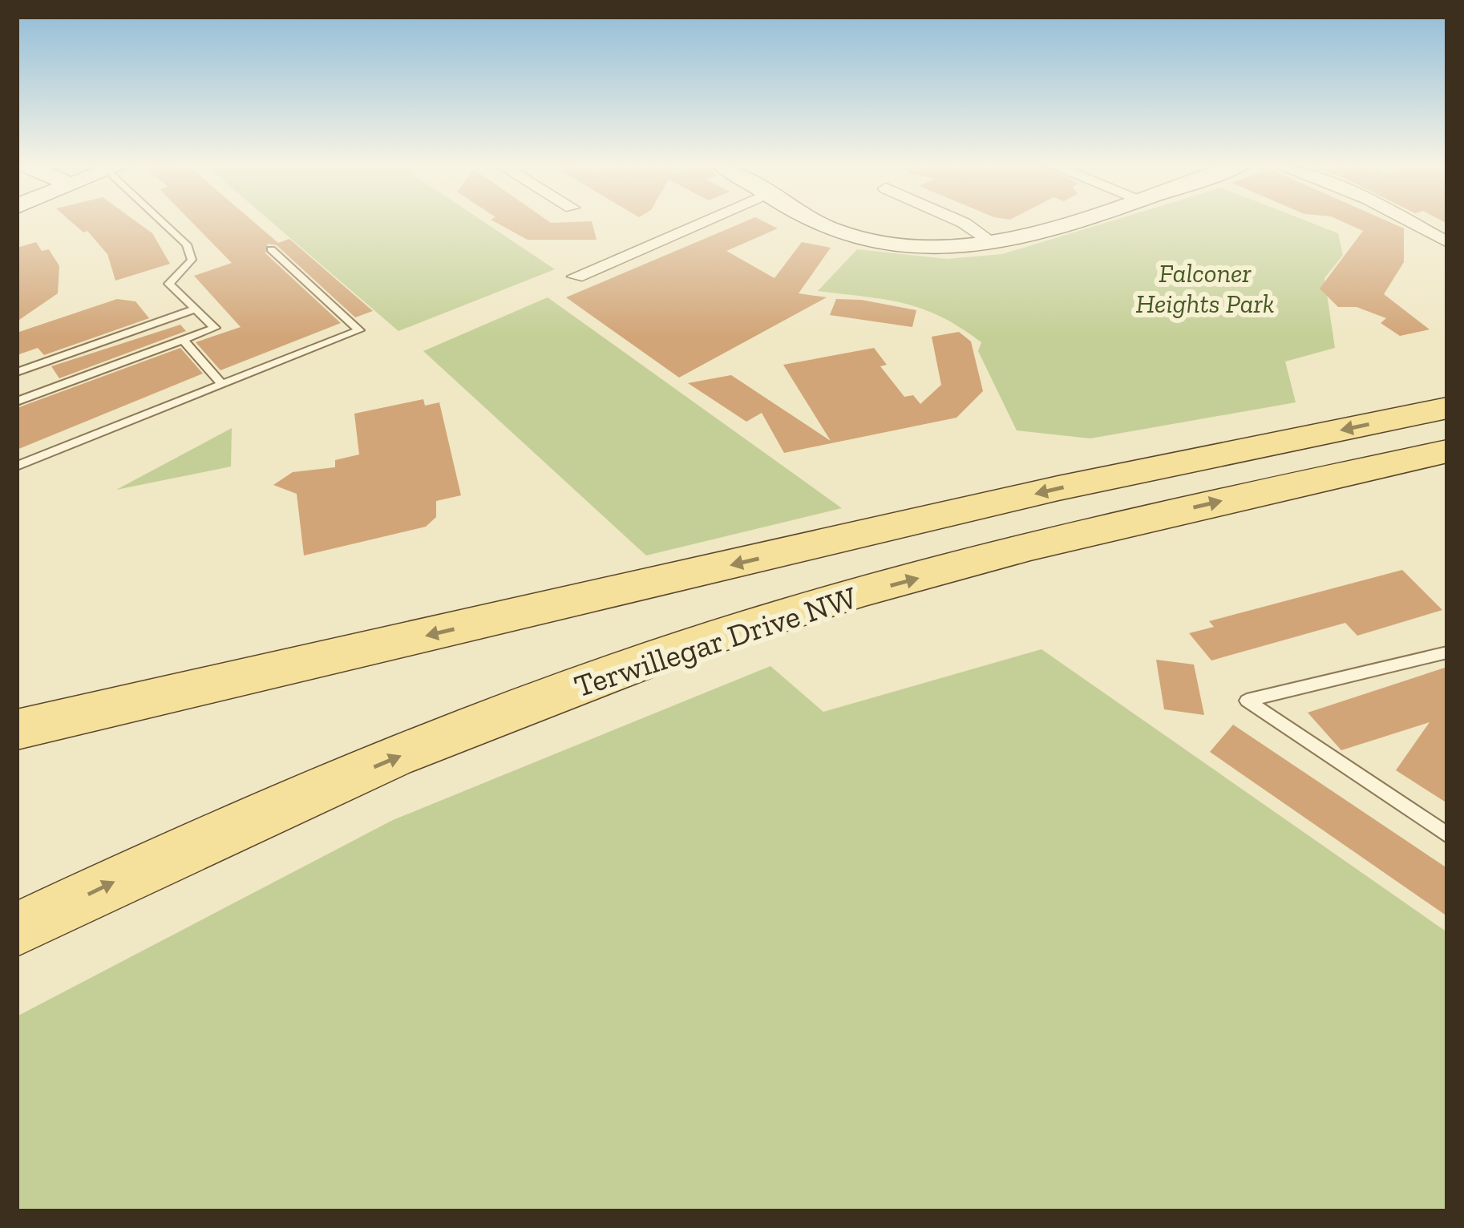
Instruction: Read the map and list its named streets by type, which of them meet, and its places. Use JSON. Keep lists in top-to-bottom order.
{
  "streets": {
    "main road": ["Terwillegar Drive NW"]
  },
  "parks": ["Falconer Heights Park"]
}
